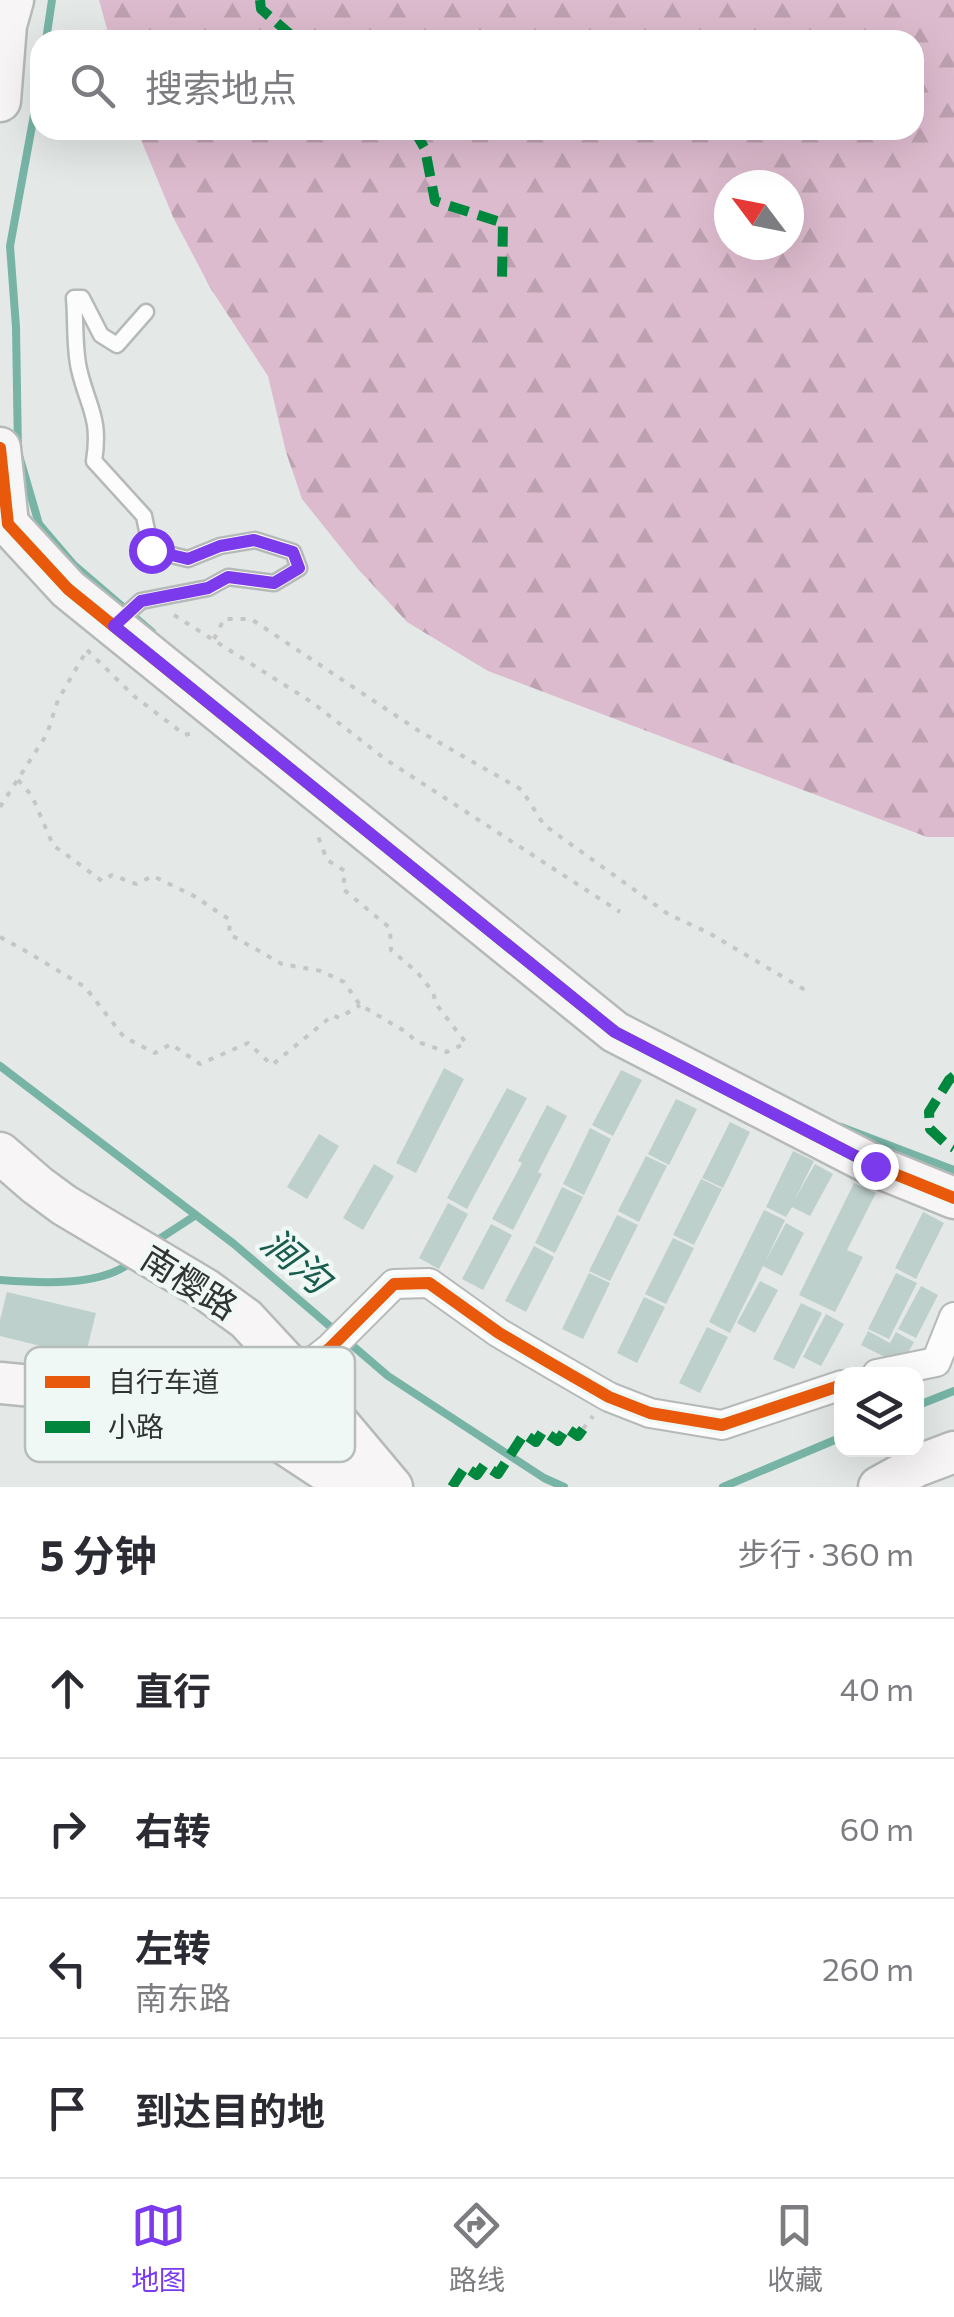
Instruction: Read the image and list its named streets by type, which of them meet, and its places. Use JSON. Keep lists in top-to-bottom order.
{
  "streets": {
    "street": ["南樱路"]
  },
  "water": ["涧沟"],
  "legend": ["自行车道", "小路"],
  "north": "top left",
  "page": {
    "search": "搜索地点",
    "heading": ["5 分钟", "步行 · 360 m"],
    "list": [
      ["直行", "40 m"],
      ["右转", "60 m"],
      ["左转", "南东路", "260 m"],
      "到达目的地"
    ],
    "nav": ["地图", "路线", "收藏"]
  }
}
